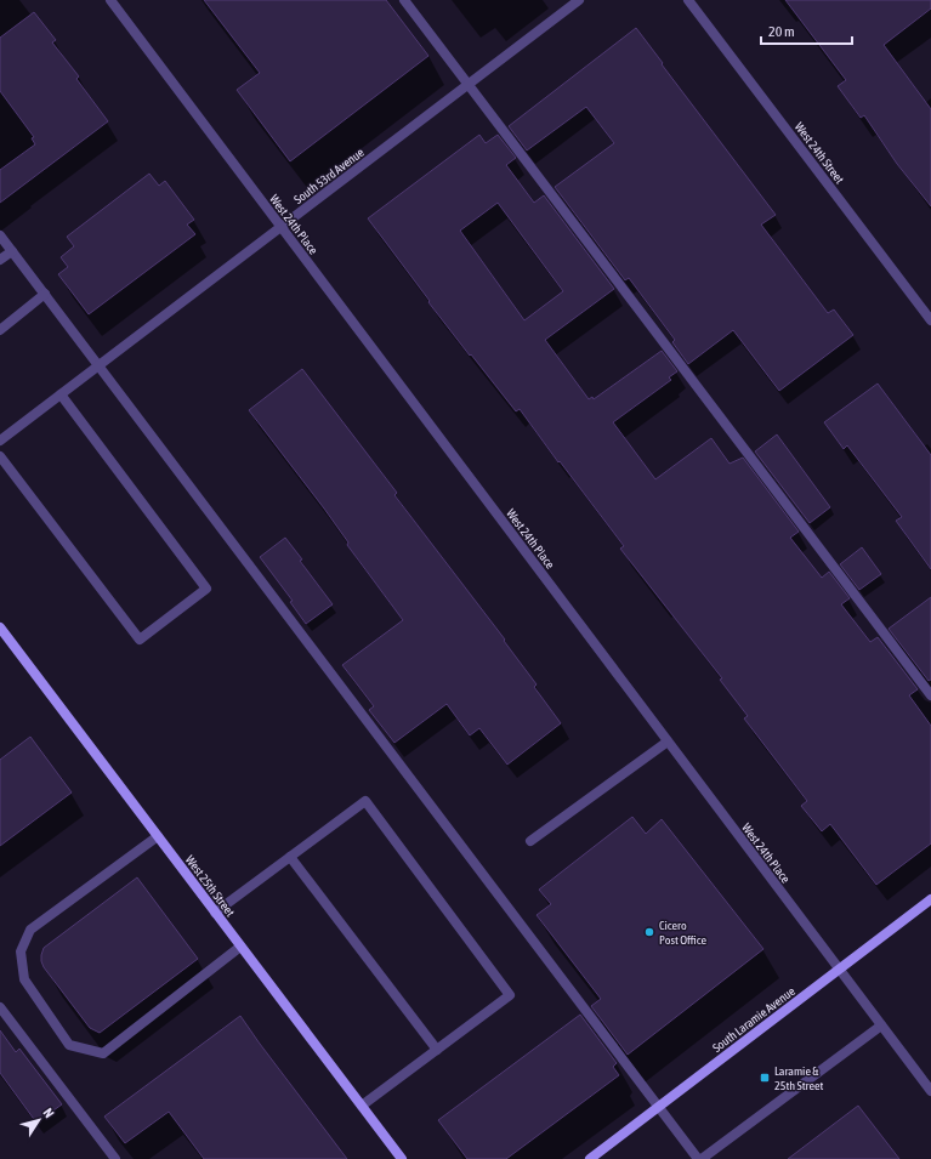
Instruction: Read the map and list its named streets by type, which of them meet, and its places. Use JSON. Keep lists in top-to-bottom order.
{
  "streets": {
    "street": [
      "West 24th Street",
      "South 53rd Avenue",
      "West 24th Place",
      "West 25th Street",
      "South Laramie Avenue"
    ]
  },
  "crossings": [
    ["South 53rd Avenue", "West 24th Place"],
    ["West 24th Place", "South Laramie Avenue"]
  ],
  "places": {
    "other": ["Cicero Post Office"],
    "transit": ["Laramie & 25th Street"]
  },
  "scale_bar": "20 m",
  "north": "top right"
}
